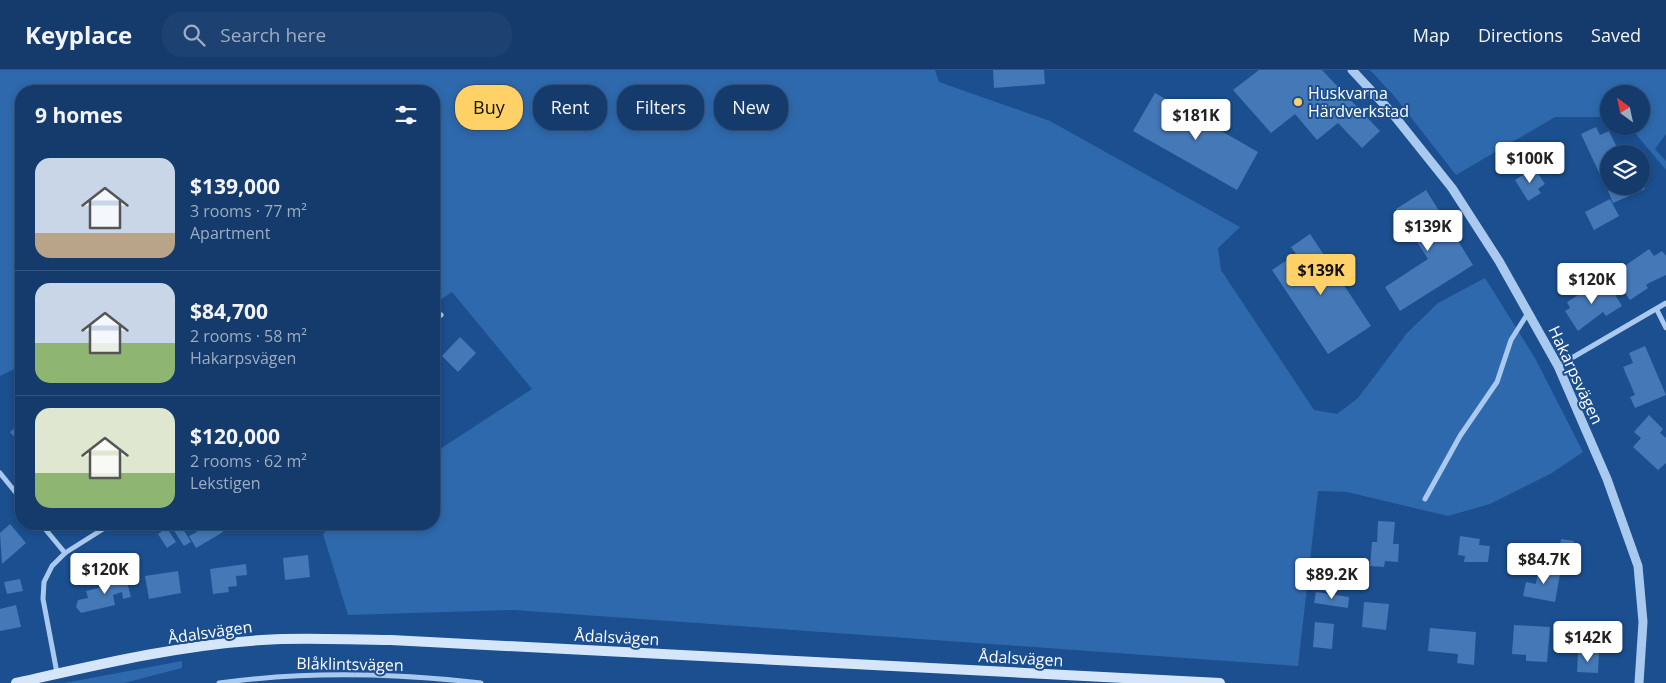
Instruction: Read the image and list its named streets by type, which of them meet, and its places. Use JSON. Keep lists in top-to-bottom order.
{
  "streets": {
    "main road": ["Ådalsvägen"],
    "street": ["Hakarpsvägen", "Blåklintsvägen"]
  },
  "places": ["Huskvarna Härdverkstad"],
  "north": "top left",
  "page": {
    "header": "Keyplace",
    "search": "Search here",
    "nav": ["Map", "Directions", "Saved"],
    "chip": [
      "Buy",
      "Rent",
      "Filters",
      "New"
    ],
    "heading": "9 homes",
    "price": [
      "$181K",
      "$100K",
      "$139K",
      "$139K",
      "$120K",
      "$84.7K",
      "$120K",
      "$89.2K",
      "$142K"
    ],
    "list": [
      {
        "name": "$139,000",
        "note": "3 rooms · 77 m² · Apartment"
      },
      {
        "name": "$84,700",
        "note": "2 rooms · 58 m² · Hakarpsvägen"
      },
      {
        "name": "$120,000",
        "note": "2 rooms · 62 m² · Lekstigen"
      }
    ]
  }
}
